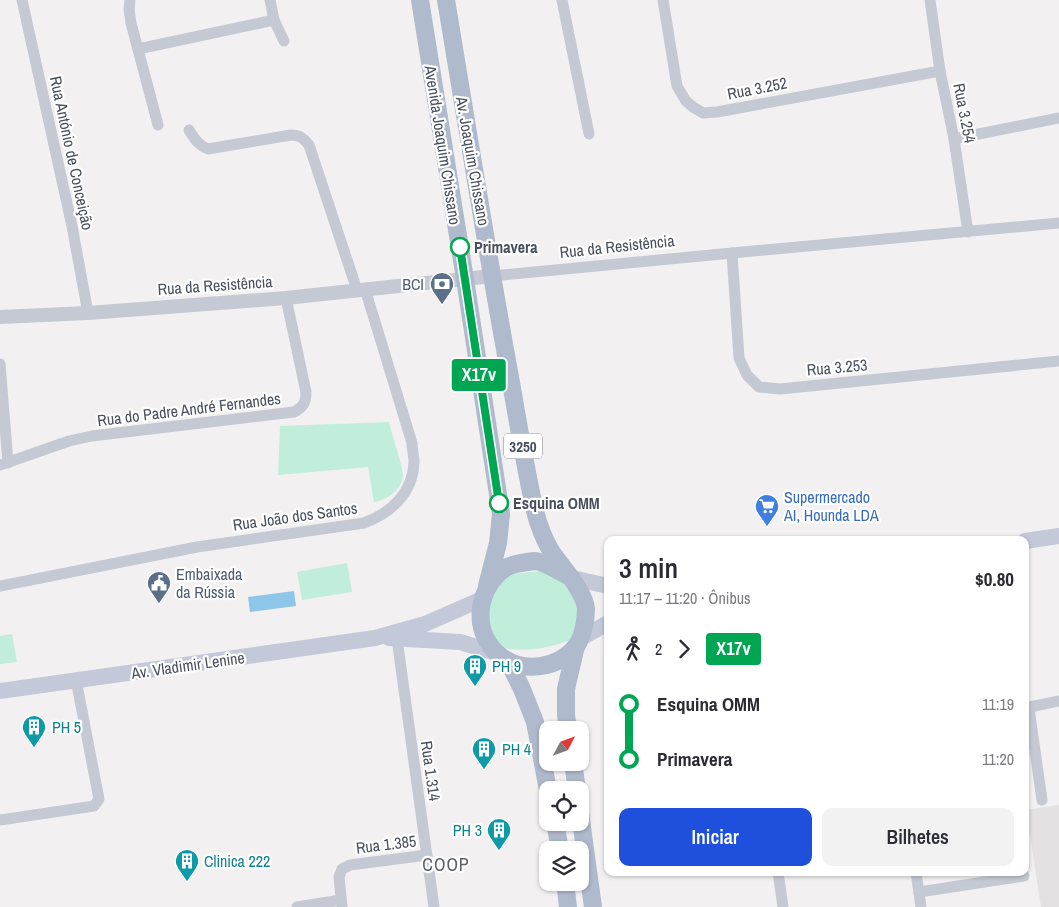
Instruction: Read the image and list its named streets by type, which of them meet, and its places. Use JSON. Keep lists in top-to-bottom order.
{
  "streets": {
    "main road": [
      "Avenida Joaquim Chissano",
      "Av. Joaquim Chissano",
      "3250",
      "Av. Vladimir Lenine"
    ],
    "street": [
      "Rua 3.252",
      "Rua 3.254",
      "Rua António de Conceição",
      "Rua da Resistência",
      "Rua 3.253",
      "Rua do Padre André Fernandes",
      "Rua João dos Santos",
      "Rua 1.314",
      "Rua 1.385"
    ]
  },
  "crossings": [
    ["Rua 3.252", "Rua 3.254"],
    ["Rua 3.254", "Rua da Resistência"],
    ["Avenida Joaquim Chissano", "Av. Joaquim Chissano"],
    ["Avenida Joaquim Chissano", "Rua da Resistência"],
    ["Avenida Joaquim Chissano", "Av. Vladimir Lenine"],
    ["Rua António de Conceição", "Rua da Resistência"],
    ["Av. Joaquim Chissano", "Rua da Resistência"],
    ["Av. Joaquim Chissano", "Av. Vladimir Lenine"],
    ["Rua da Resistência", "Rua 3.253"],
    ["Rua da Resistência", "Rua do Padre André Fernandes"],
    ["Rua da Resistência", "Rua João dos Santos"],
    ["Av. Vladimir Lenine", "Rua 1.314"],
    ["Rua 1.314", "Rua 1.385"]
  ],
  "districts": ["COOP"],
  "places": {
    "other": ["Primavera", "Esquina OMM"],
    "bank": ["BCI"],
    "supermarket": ["Supermercado AI, Hounda LDA"],
    "public building": ["Embaixada da Rússia"],
    "building": [
      "PH 9",
      "PH 5",
      "PH 4",
      "PH 3",
      "Clinica 222"
    ]
  },
  "lines": ["bus line X17v"],
  "north": "top right",
  "page": {
    "on_map": "X17v",
    "heading": ["3 min", "11:17 – 11:20 · Ônibus", "$0.80"],
    "legs": ["2", "X17v"],
    "list": [
      {
        "name": "Esquina OMM",
        "value": "11:19"
      },
      {
        "name": "Primavera",
        "value": "11:20"
      }
    ],
    "buttons": ["Iniciar", "Bilhetes"]
  }
}
